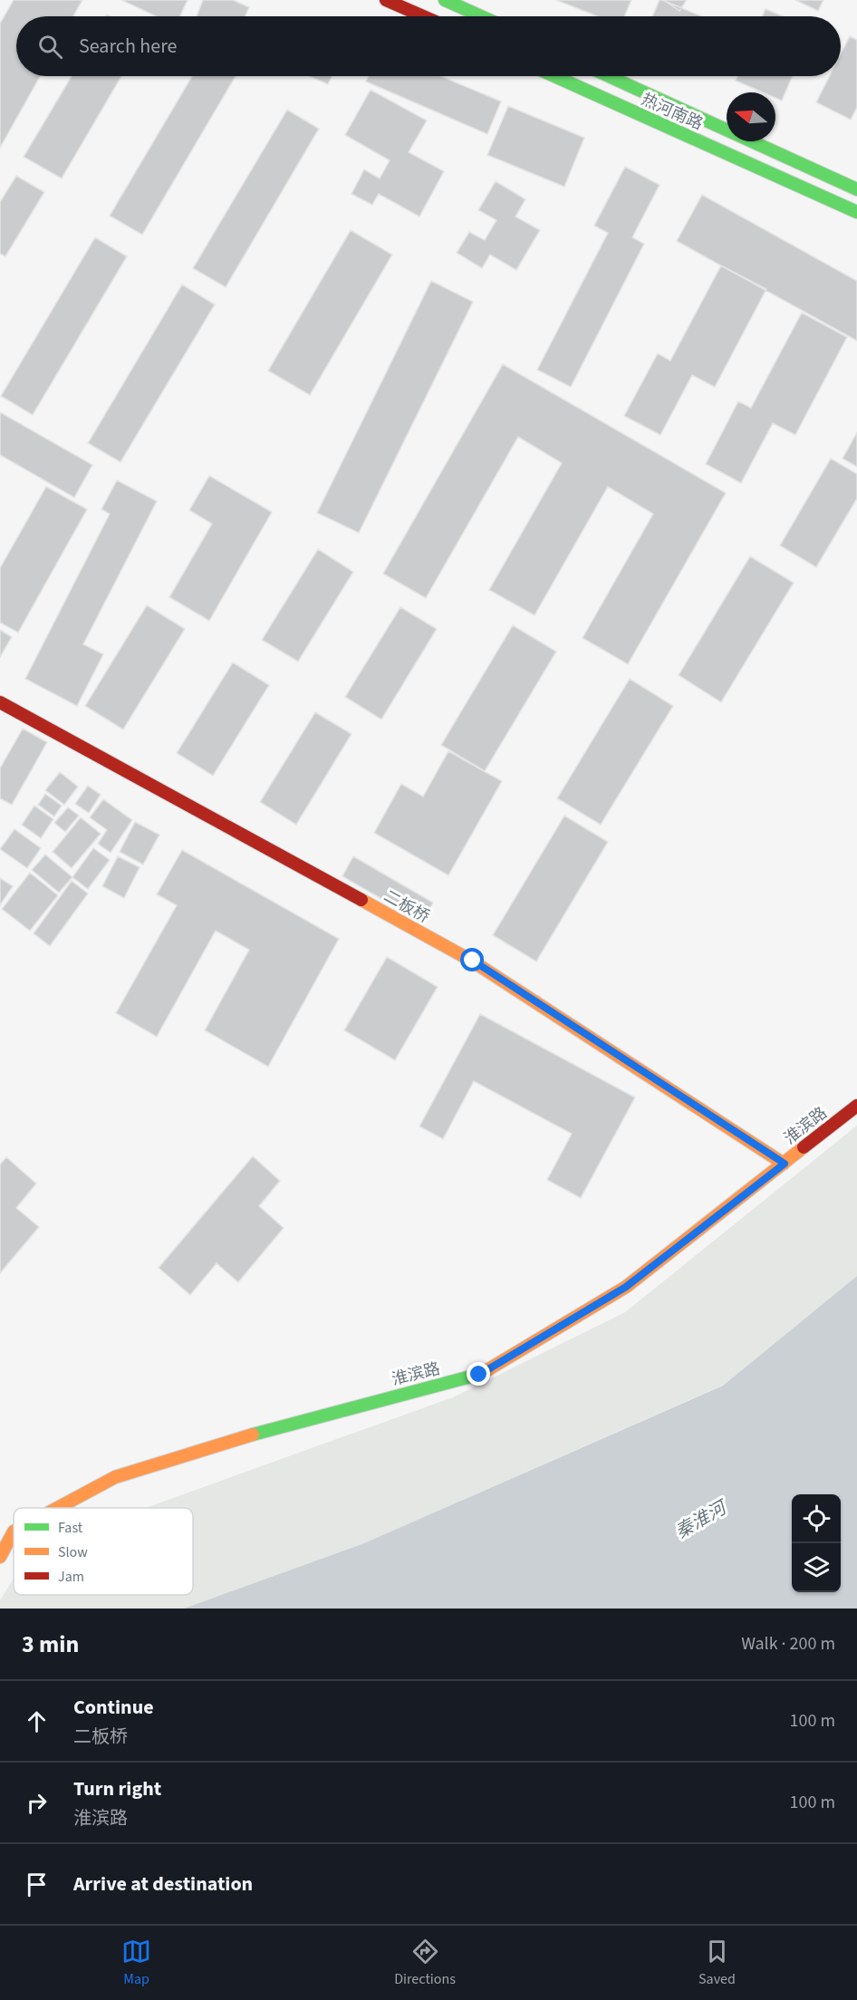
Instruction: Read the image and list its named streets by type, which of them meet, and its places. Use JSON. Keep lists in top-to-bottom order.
{
  "streets": {
    "street": ["热河南路", "二板桥", "淮滨路"]
  },
  "crossings": [
    ["二板桥", "淮滨路"]
  ],
  "water": ["秦淮河"],
  "legend": ["Fast", "Slow", "Jam"],
  "north": "left",
  "page": {
    "search": "Search here",
    "heading": ["3 min", "Walk · 200 m"],
    "list": [
      ["Continue", "二板桥", "100 m"],
      ["Turn right", "淮滨路", "100 m"],
      "Arrive at destination"
    ],
    "nav": ["Map", "Directions", "Saved"]
  }
}
